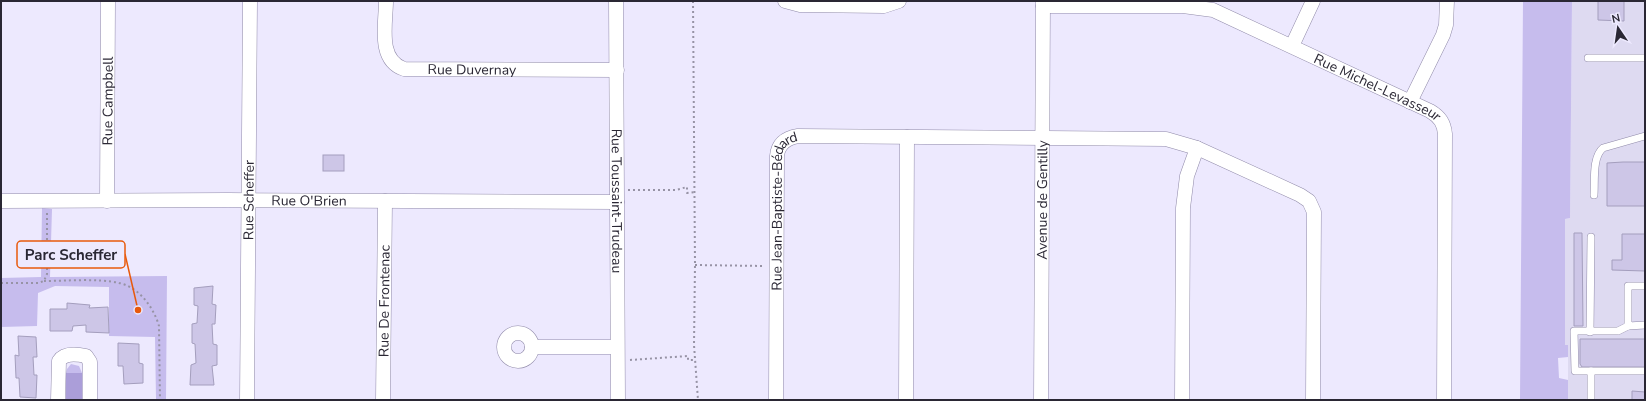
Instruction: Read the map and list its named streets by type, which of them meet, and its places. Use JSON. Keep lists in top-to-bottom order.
{
  "streets": {
    "street": [
      "Rue Duvernay",
      "Rue Michel-Levasseur",
      "Rue Campbell",
      "Rue Scheffer",
      "Rue O'Brien",
      "Rue Toussaint-Trudeau",
      "Avenue de Gentilly",
      "Rue Jean-Baptiste-Bédard",
      "Rue De Frontenac"
    ]
  },
  "crossings": [
    ["Rue Duvernay", "Rue Toussaint-Trudeau"],
    ["Rue Michel-Levasseur", "Avenue de Gentilly"],
    ["Rue Campbell", "Rue O'Brien"],
    ["Rue Scheffer", "Rue O'Brien"],
    ["Rue O'Brien", "Rue Toussaint-Trudeau"],
    ["Rue O'Brien", "Rue De Frontenac"],
    ["Avenue de Gentilly", "Rue Jean-Baptiste-Bédard"]
  ],
  "places": ["Parc Scheffer"],
  "north": "top"
}
